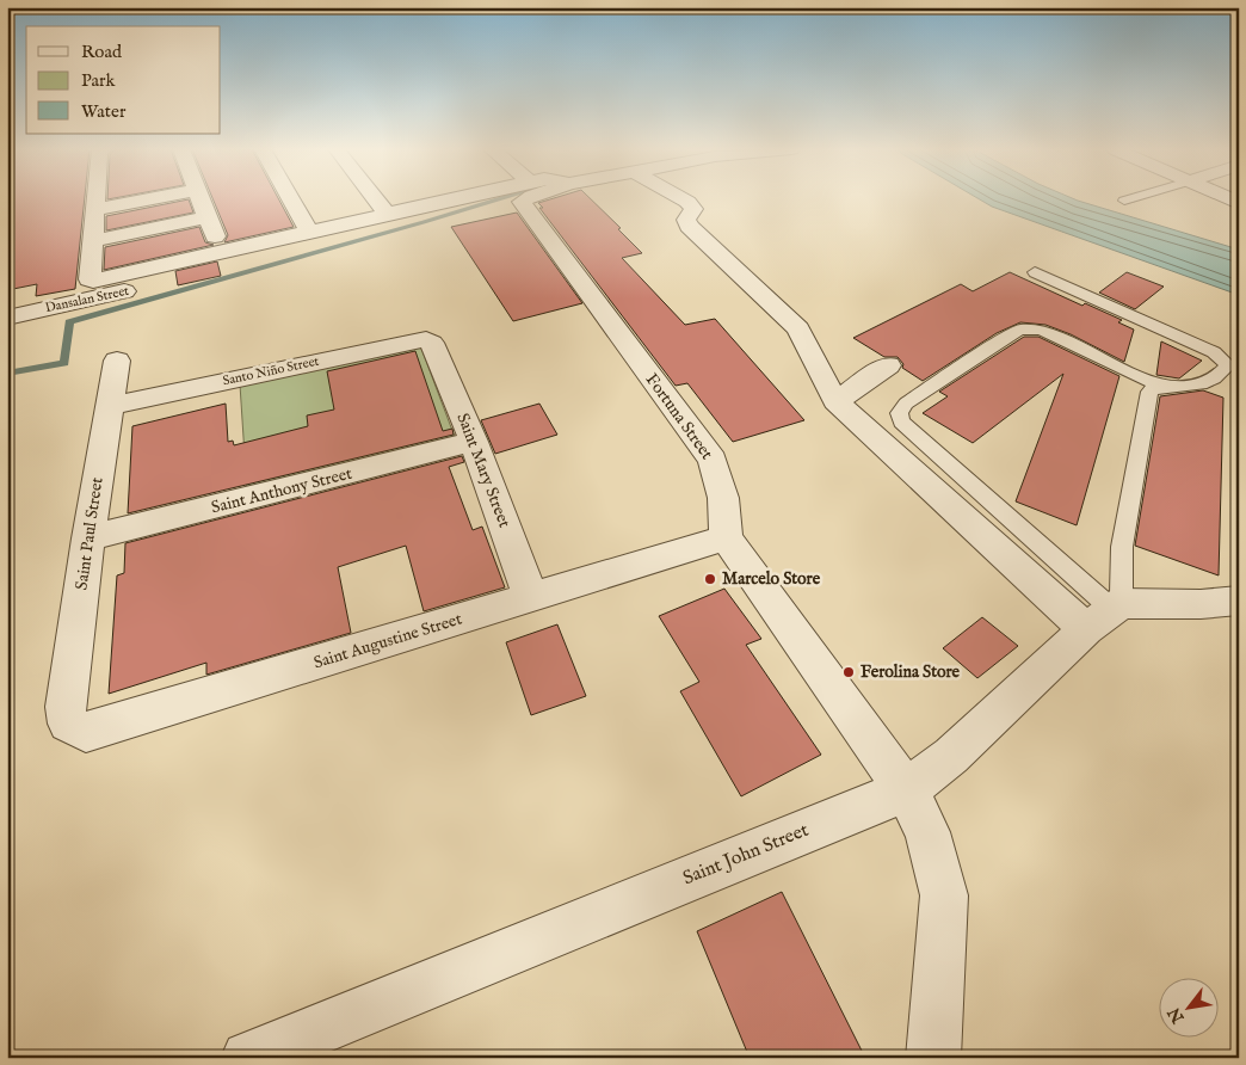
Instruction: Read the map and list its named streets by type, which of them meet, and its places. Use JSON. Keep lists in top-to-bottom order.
{
  "streets": {
    "street": [
      "Dansalan Street",
      "Santo Niño Street",
      "Fortuna Street",
      "Saint Mary Street",
      "Saint Anthony Street",
      "Saint Paul Street",
      "Saint Augustine Street",
      "Saint John Street"
    ]
  },
  "crossings": [
    ["Santo Niño Street", "Saint Mary Street"],
    ["Santo Niño Street", "Saint Paul Street"],
    ["Fortuna Street", "Saint Augustine Street"],
    ["Saint Mary Street", "Saint Anthony Street"],
    ["Saint Mary Street", "Saint Augustine Street"],
    ["Saint Anthony Street", "Saint Paul Street"],
    ["Saint Paul Street", "Saint Augustine Street"]
  ],
  "places": ["Marcelo Store", "Ferolina Store"],
  "legend": ["Road", "Park", "Water"],
  "north": "bottom left"
}
